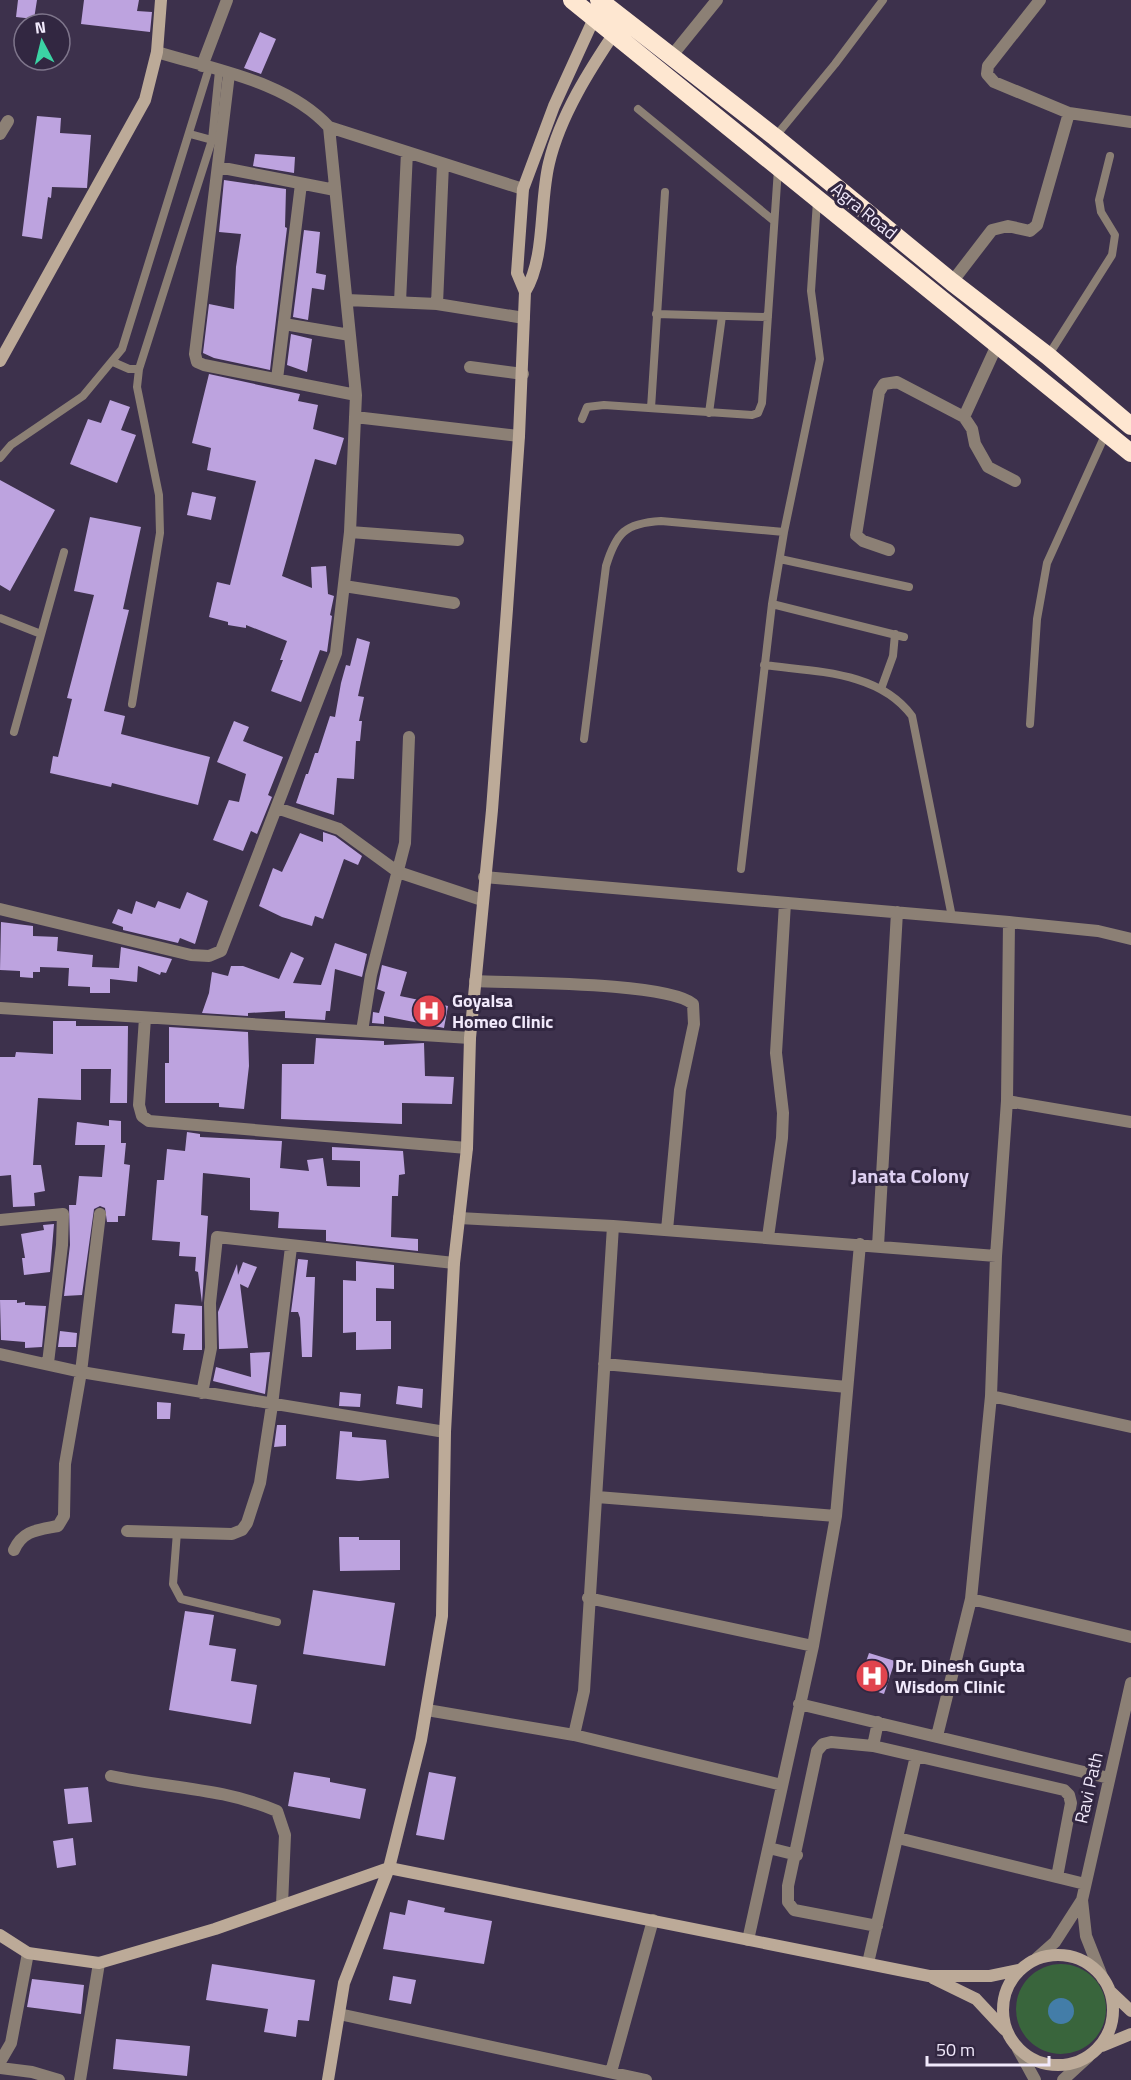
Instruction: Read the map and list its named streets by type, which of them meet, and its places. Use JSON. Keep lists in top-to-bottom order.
{
  "streets": {
    "highway": ["Agra Road"],
    "street": ["Ravi Path"]
  },
  "districts": ["Janata Colony"],
  "places": {
    "hospital": ["Goyalsa Homeo Clinic", "Dr. Dinesh Gupta Wisdom Clinic"]
  },
  "scale_bar": "50 m",
  "north": "top"
}
